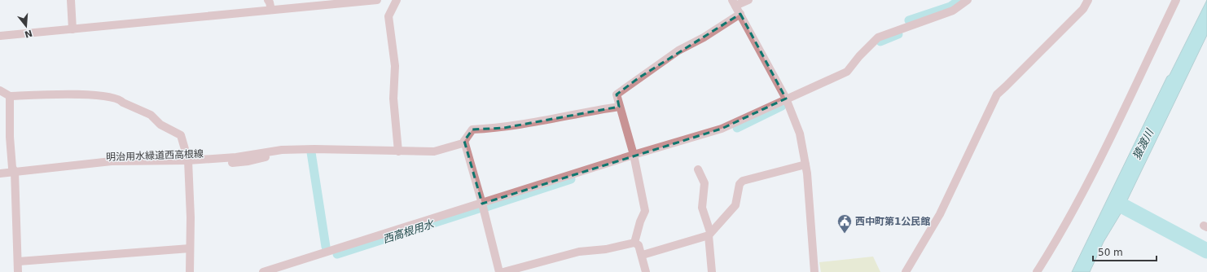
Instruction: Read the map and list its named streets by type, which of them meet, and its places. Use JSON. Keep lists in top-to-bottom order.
{
  "streets": {
    "street": ["明治用水緑道西高根線"]
  },
  "water": ["猿渡川", "西高根用水"],
  "places": {
    "public building": ["西中町第1公民館"]
  },
  "scale_bar": "50 m",
  "north": "bottom"
}
